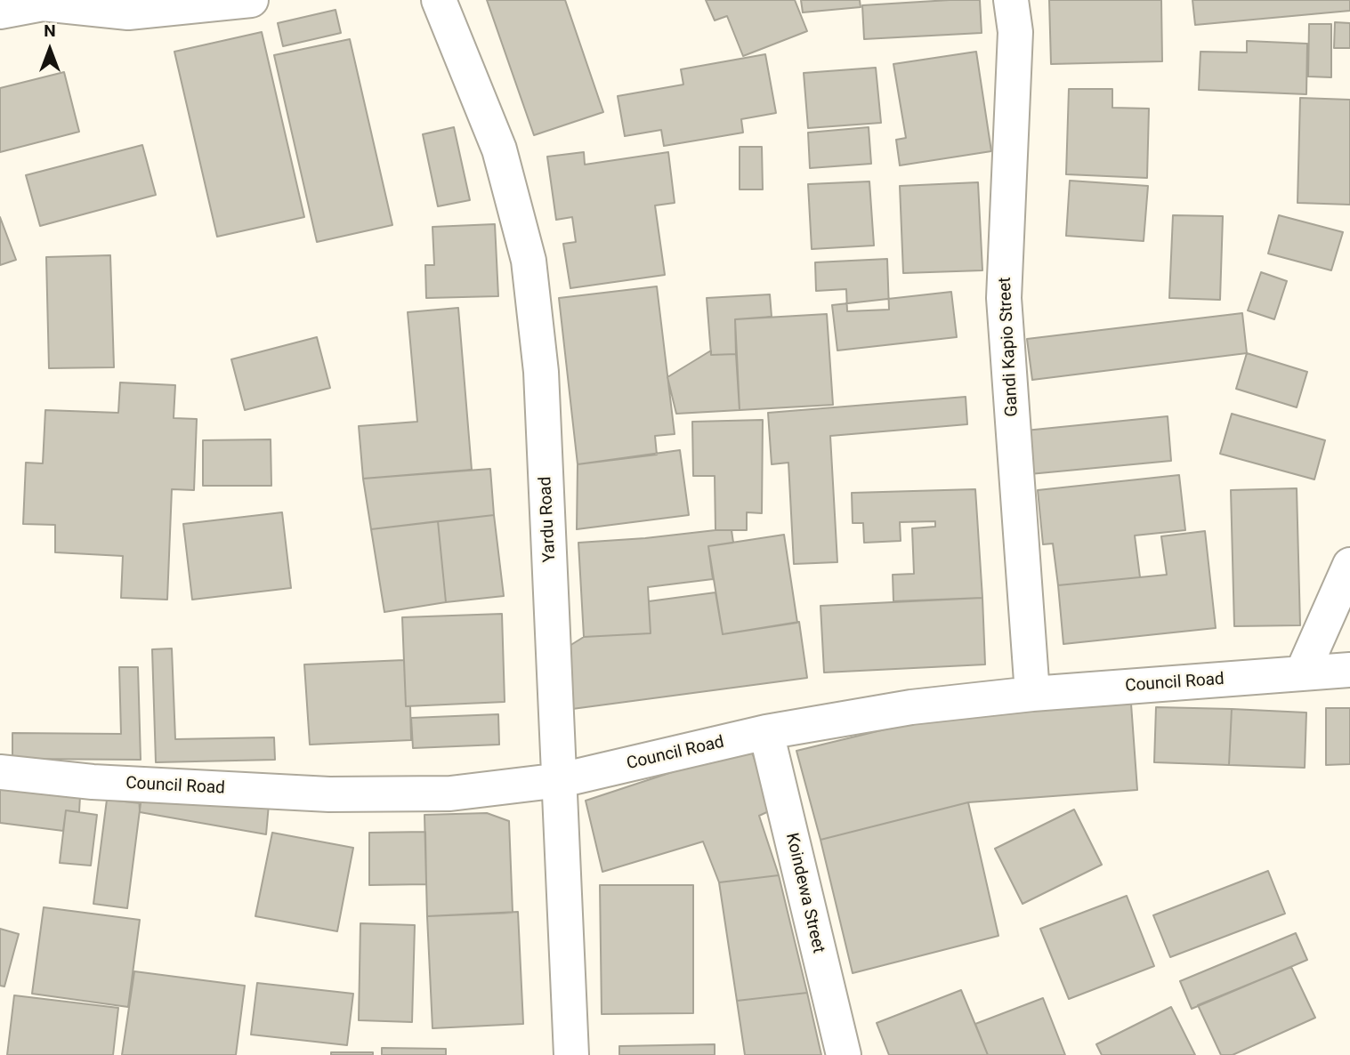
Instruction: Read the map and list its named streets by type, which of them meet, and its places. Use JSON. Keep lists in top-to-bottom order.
{
  "streets": {
    "street": [
      "Gandi Kapio Street",
      "Yardu Road",
      "Council Road",
      "Koindewa Street"
    ]
  },
  "crossings": [
    ["Gandi Kapio Street", "Council Road"],
    ["Yardu Road", "Council Road"],
    ["Council Road", "Koindewa Street"]
  ],
  "north": "top"
}
